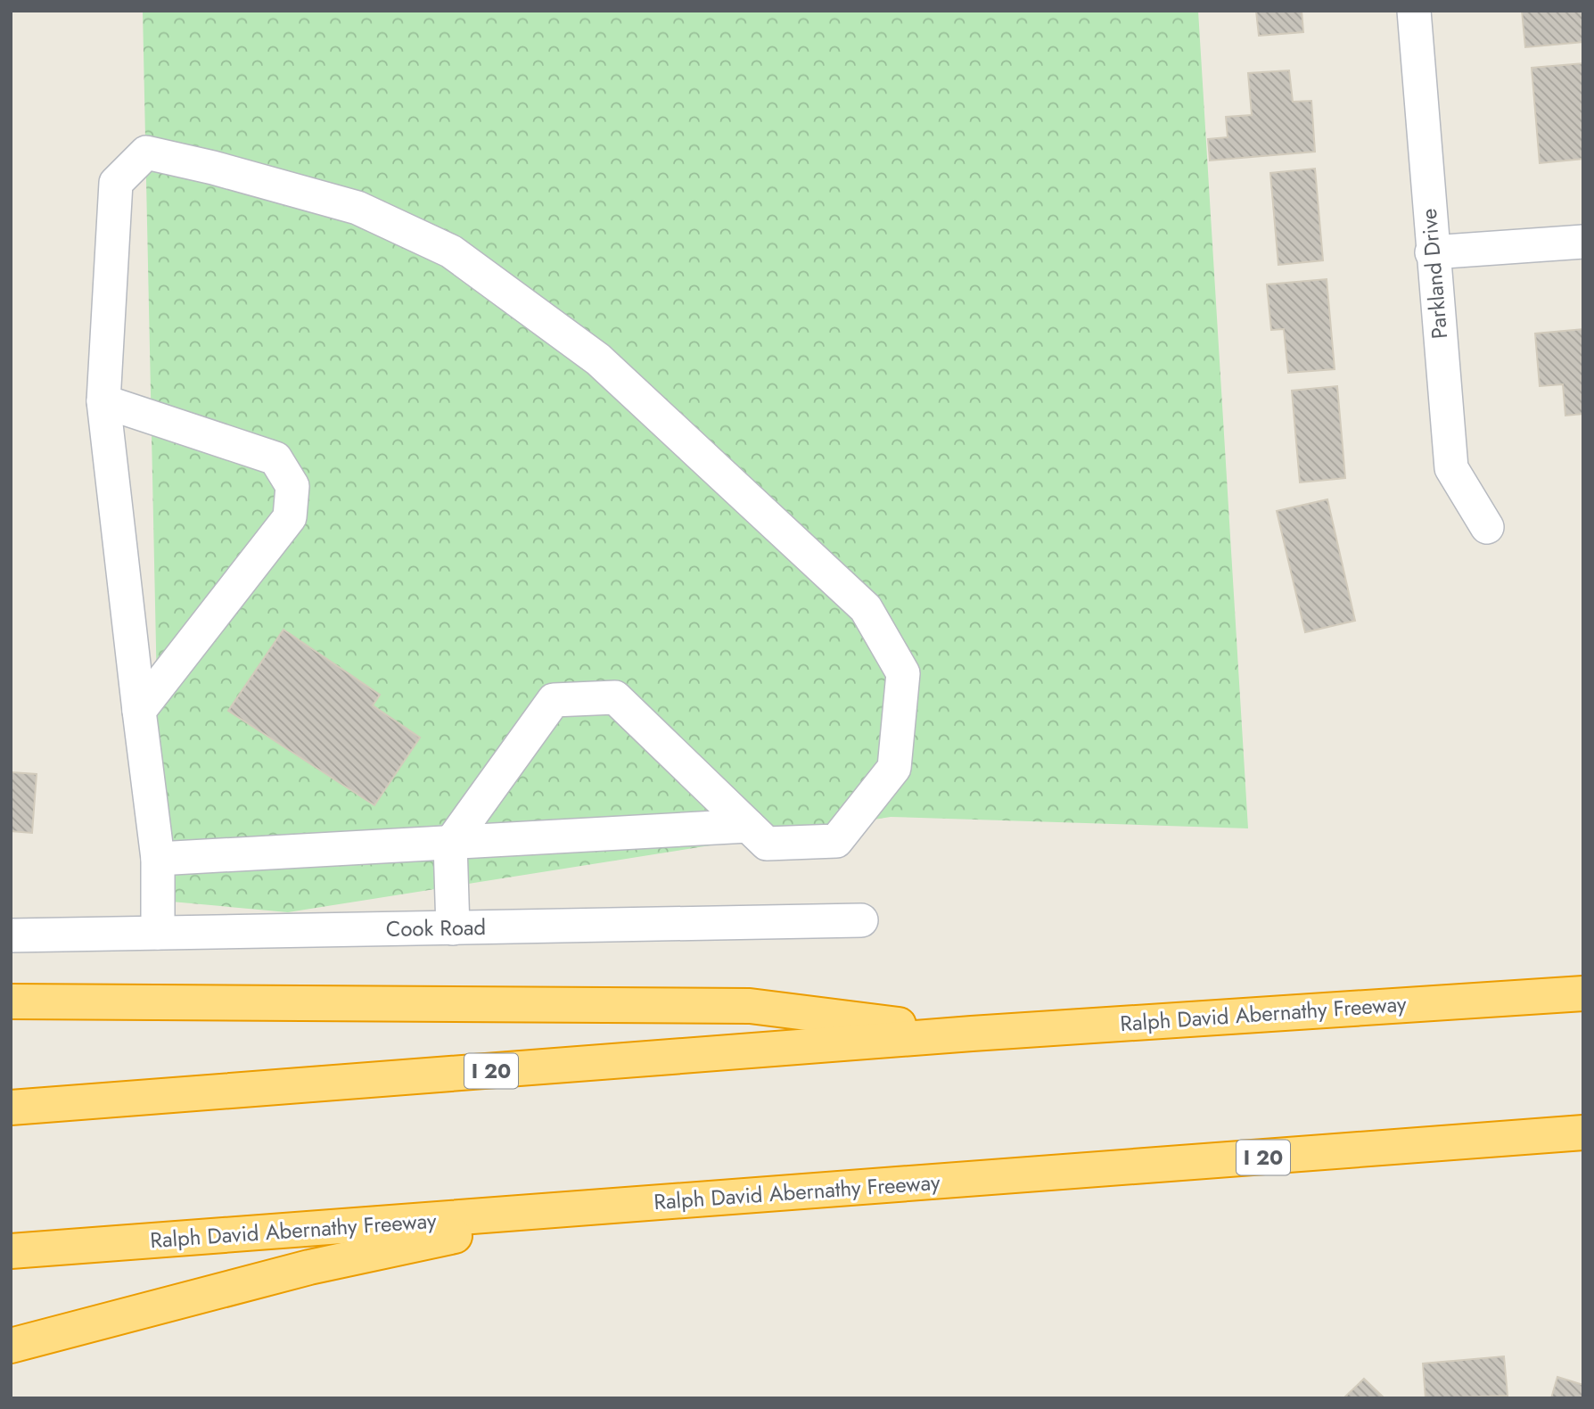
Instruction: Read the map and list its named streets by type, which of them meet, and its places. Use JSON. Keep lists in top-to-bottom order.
{
  "streets": {
    "highway": ["Ralph David Abernathy Freeway", "I 20"],
    "street": ["Parkland Drive", "Cook Road"]
  }
}
